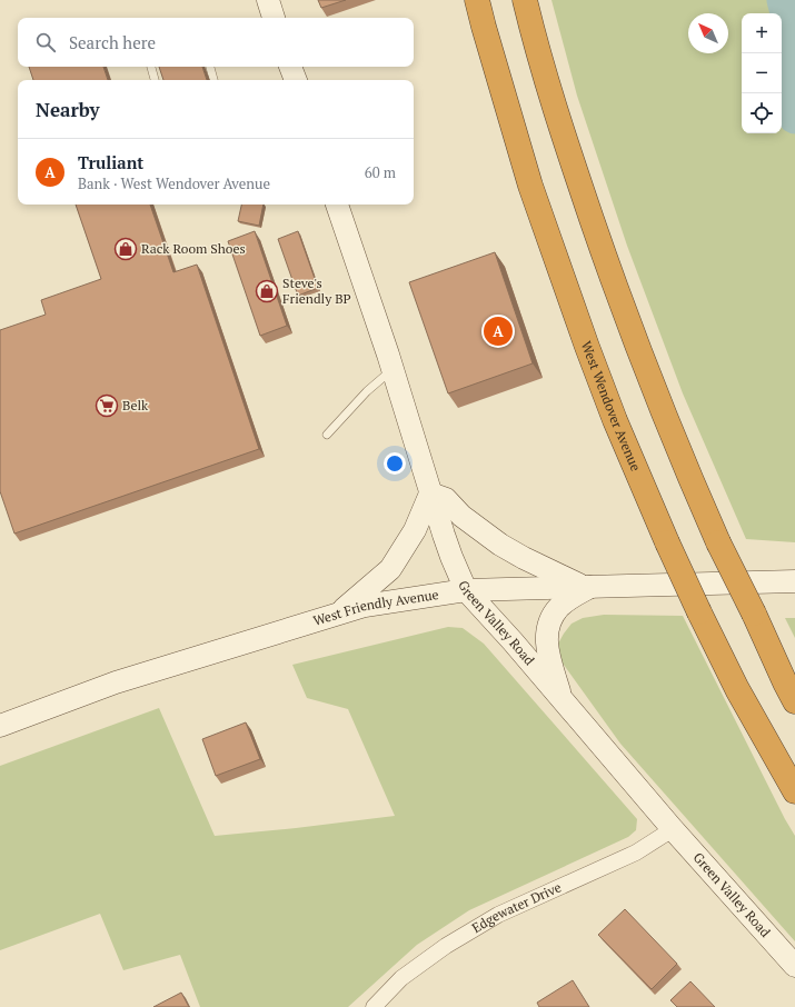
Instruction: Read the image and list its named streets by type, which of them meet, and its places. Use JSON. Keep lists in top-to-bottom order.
{
  "streets": {
    "highway": ["West Wendover Avenue"],
    "main road": ["West Friendly Avenue", "Green Valley Road"],
    "street": ["Edgewater Drive"]
  },
  "crossings": [
    ["West Friendly Avenue", "Green Valley Road"],
    ["Green Valley Road", "Edgewater Drive"]
  ],
  "places": {
    "shop": ["Rack Room Shoes", "Steve's Friendly BP"],
    "supermarket": ["Belk"]
  },
  "north": "top left",
  "page": {
    "map_buttons": ["+", "−"],
    "search": "Search here",
    "heading": "Nearby",
    "list": [
      {
        "mark": "A",
        "name": "Truliant",
        "note": "Bank · West Wendover Avenue",
        "value": "60 m"
      }
    ],
    "pins": "A"
  }
}
